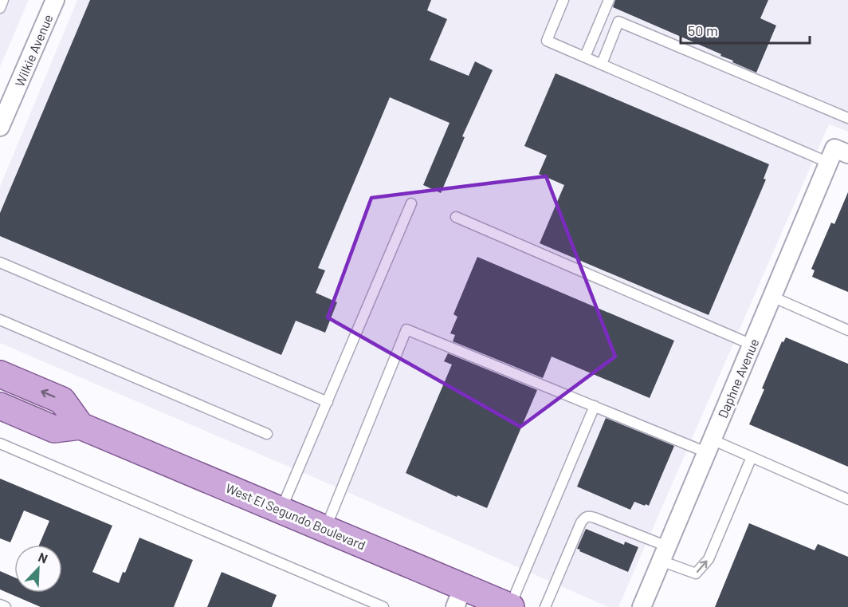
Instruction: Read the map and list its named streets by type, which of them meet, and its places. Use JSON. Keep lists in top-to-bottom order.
{
  "streets": {
    "main road": ["West El Segundo Boulevard"],
    "street": ["Wilkie Avenue", "Daphne Avenue"]
  },
  "scale_bar": "50 m",
  "north": "top right"
}
